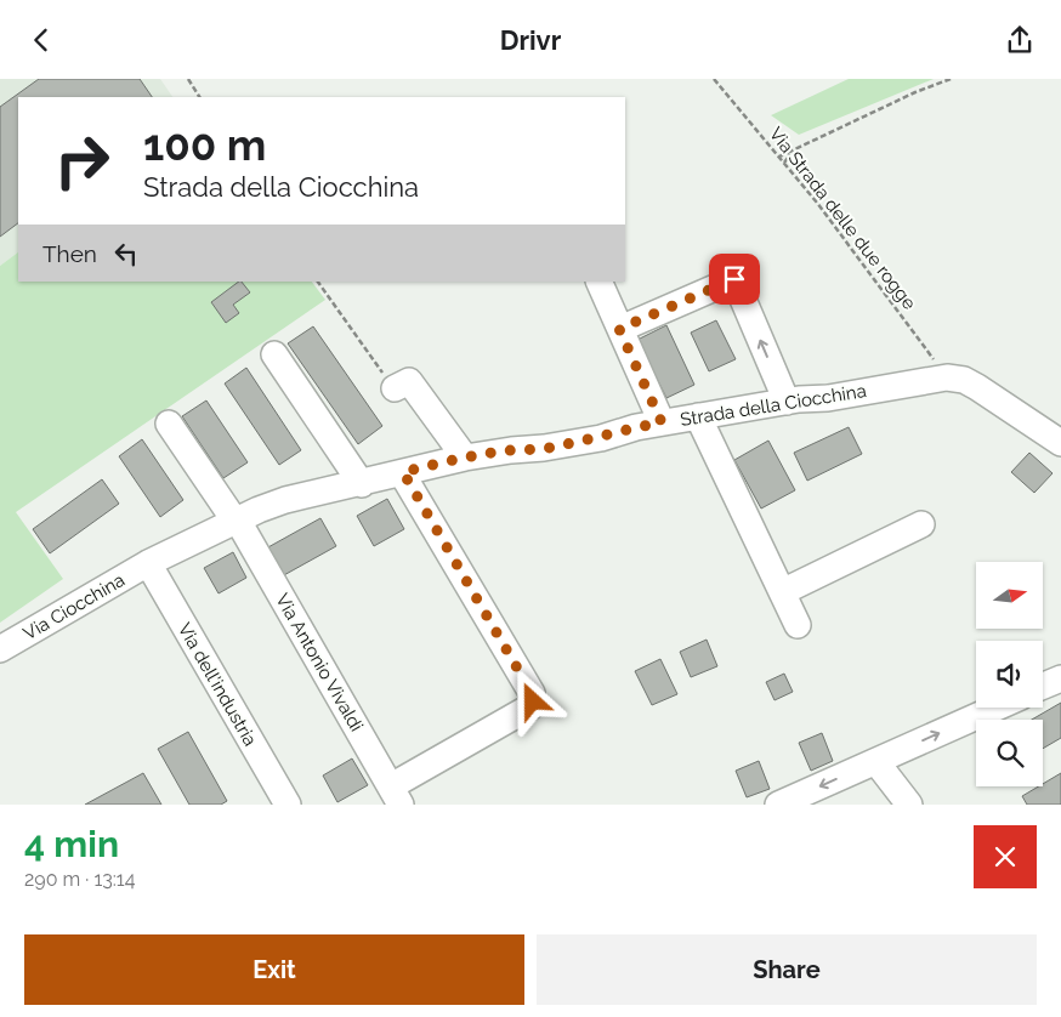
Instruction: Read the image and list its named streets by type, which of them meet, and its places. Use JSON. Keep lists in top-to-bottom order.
{
  "streets": {
    "street": [
      "Strada della Ciocchina",
      "Via Ciocchina",
      "Via Antonio Vivaldi",
      "Via dell'industria"
    ],
    "path": ["Via Strada delle due rogge"]
  },
  "crossings": [
    ["Via Strada delle due rogge", "Strada della Ciocchina"],
    ["Strada della Ciocchina", "Via Ciocchina"],
    ["Strada della Ciocchina", "Via Antonio Vivaldi"],
    ["Strada della Ciocchina", "Via dell'industria"],
    ["Via Ciocchina", "Via dell'industria"]
  ],
  "north": "right",
  "page": {
    "header": "Drivr",
    "turn": ["100 m", "Strada della Ciocchina"],
    "then": "Then",
    "heading": ["4 min", "290 m · 13:14"],
    "buttons": ["Exit", "Share"]
  }
}
